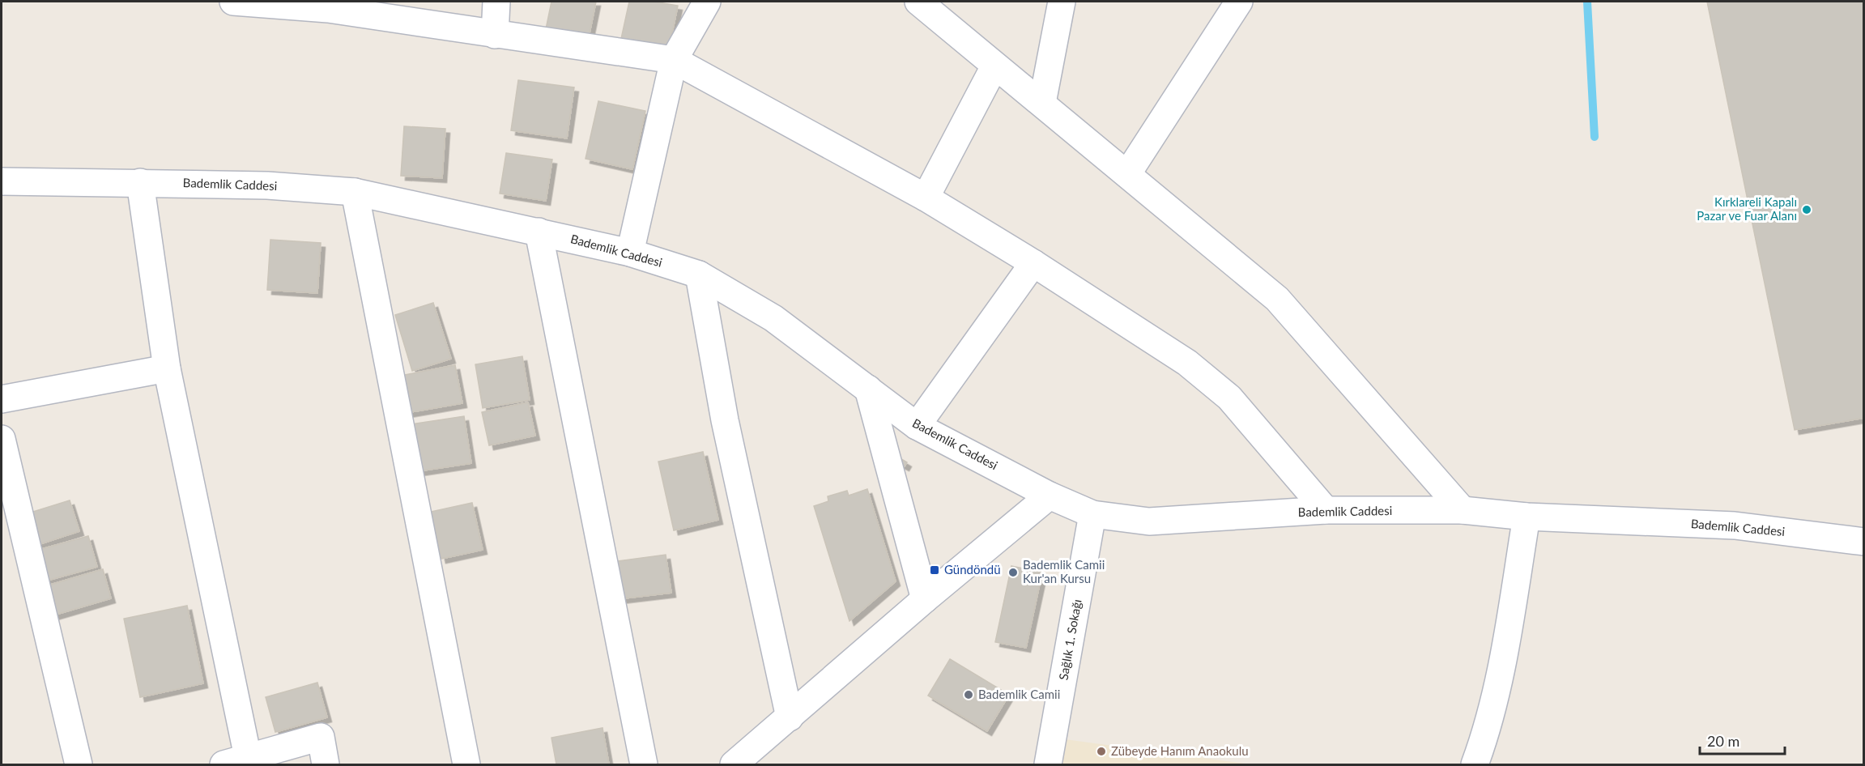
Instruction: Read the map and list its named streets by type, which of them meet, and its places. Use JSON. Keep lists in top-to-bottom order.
{
  "streets": {
    "street": ["Bademlik Caddesi", "Sağlık 1. Sokağı"]
  },
  "crossings": [
    ["Bademlik Caddesi", "Sağlık 1. Sokağı"]
  ],
  "places": {
    "other": [
      "Kırklareli Kapalı Pazar ve Fuar Alanı",
      "Bademlik Camii Kur'an Kursu",
      "Bademlik Camii",
      "Zübeyde Hanım Anaokulu"
    ],
    "transit": ["Gündöndü"]
  },
  "scale_bar": "20 m"
}
